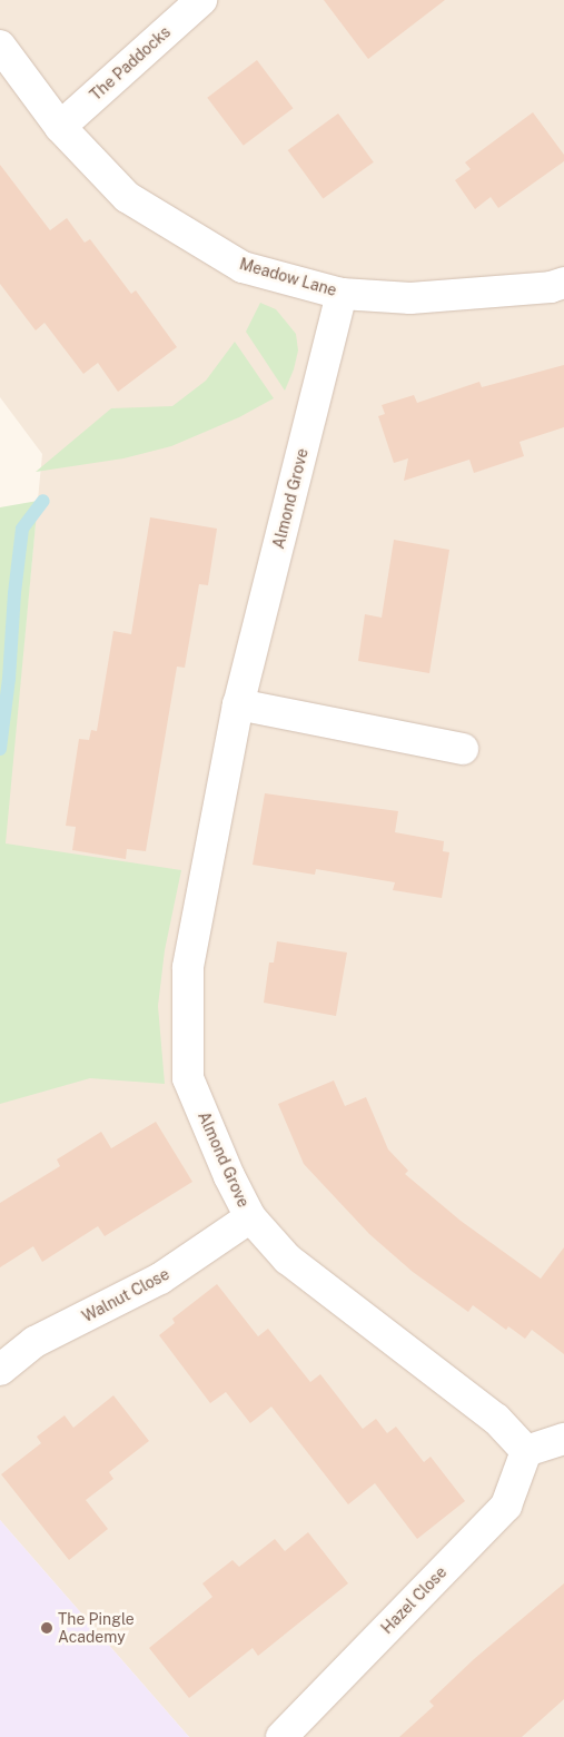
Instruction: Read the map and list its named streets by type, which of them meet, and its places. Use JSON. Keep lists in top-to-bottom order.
{
  "streets": {
    "street": [
      "The Paddocks",
      "Meadow Lane",
      "Almond Grove",
      "Walnut Close",
      "Hazel Close"
    ]
  },
  "crossings": [
    ["The Paddocks", "Meadow Lane"],
    ["Meadow Lane", "Almond Grove"],
    ["Almond Grove", "Walnut Close"],
    ["Almond Grove", "Hazel Close"]
  ],
  "places": ["The Pingle Academy"]
}
